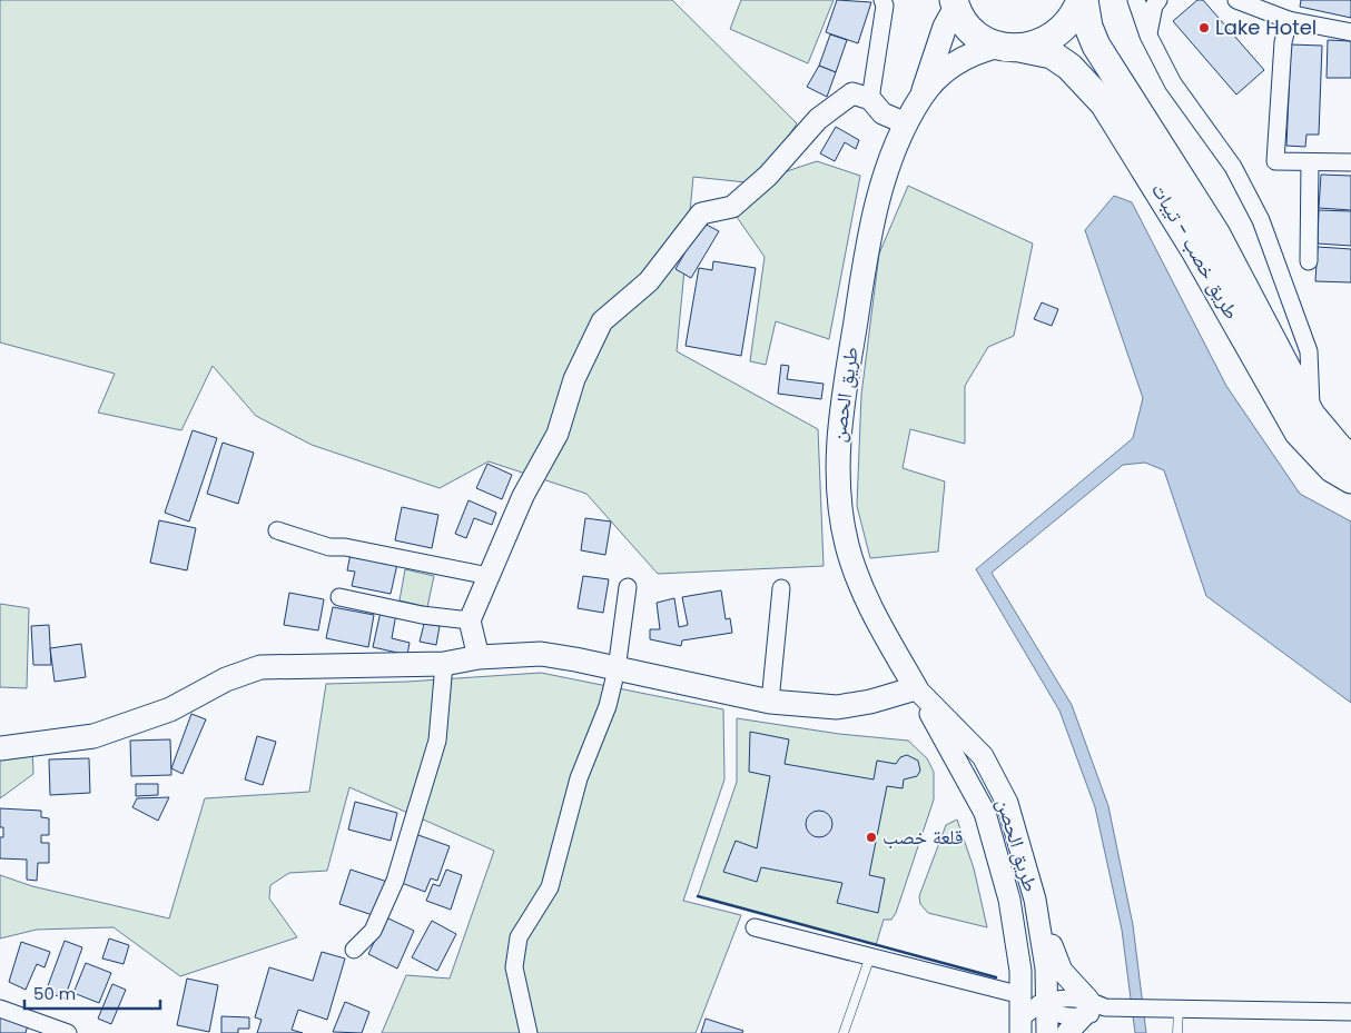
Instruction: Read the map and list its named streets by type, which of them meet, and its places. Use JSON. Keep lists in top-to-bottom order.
{
  "streets": {
    "highway": ["طريق خصب - تيبات"],
    "main road": ["طريق الحصن"]
  },
  "crossings": [
    ["طريق خصب - تيبات", "طريق الحصن"]
  ],
  "places": ["Lake Hotel", "قلعة خصب"],
  "scale_bar": "50 m"
}
